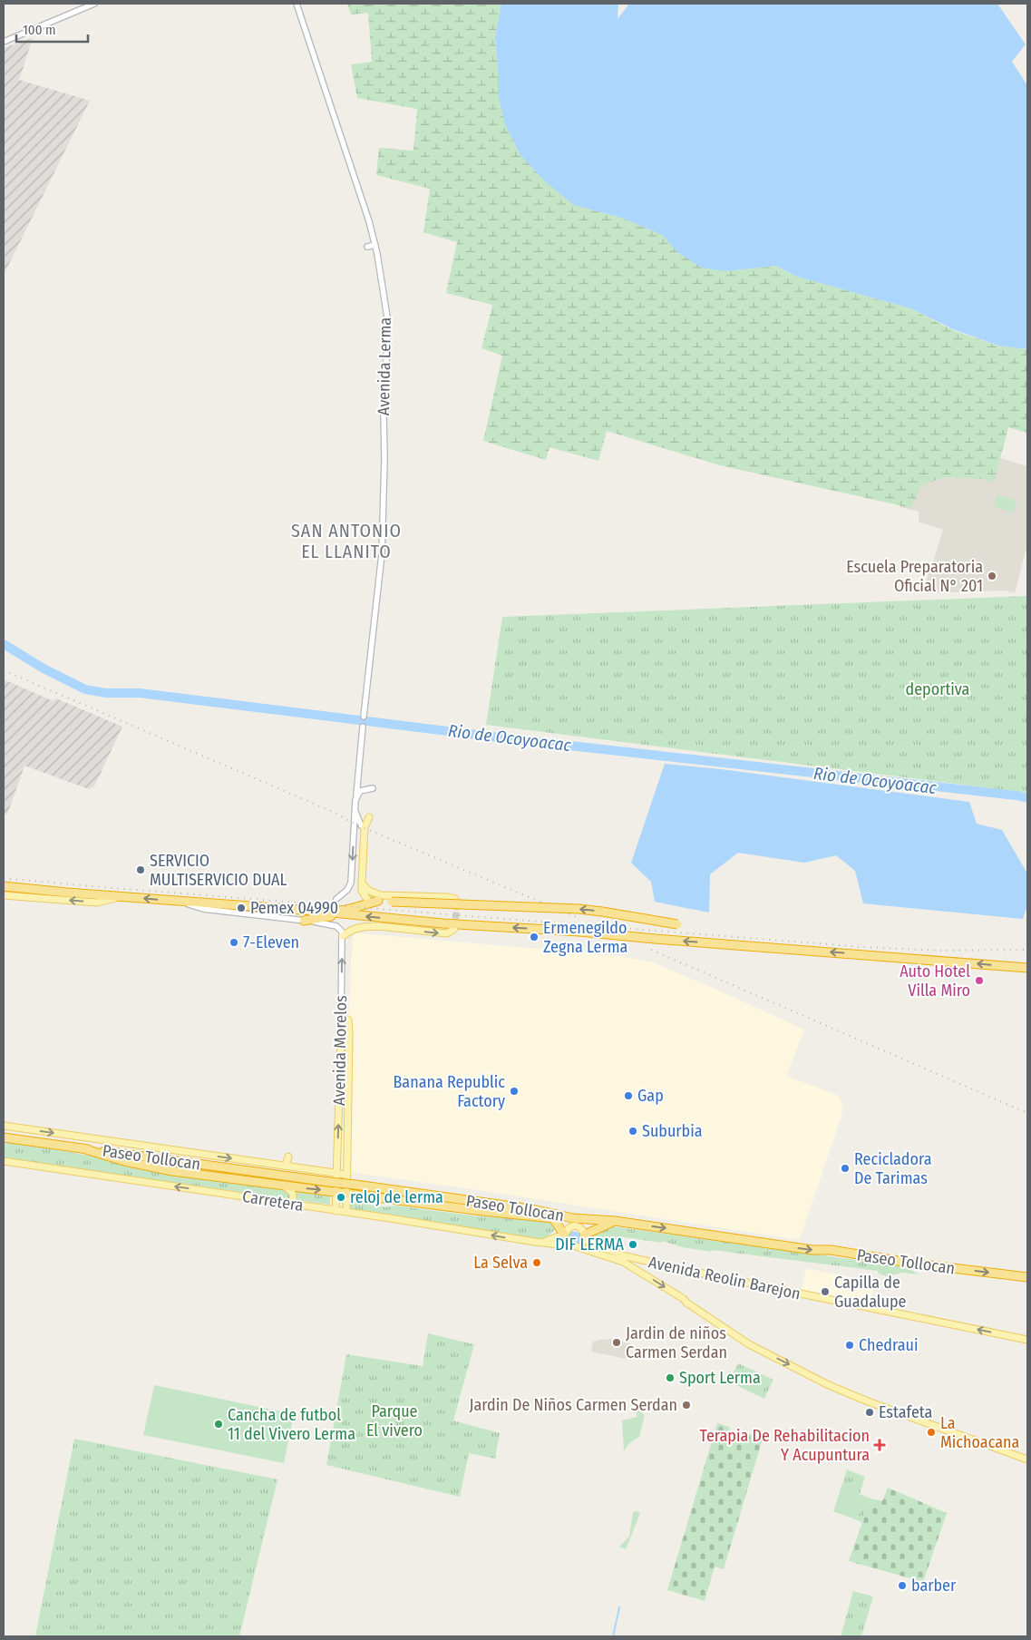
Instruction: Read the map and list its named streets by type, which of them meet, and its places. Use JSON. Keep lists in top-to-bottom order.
{
  "streets": {
    "highway": ["Paseo Tollocan"],
    "main road": ["Avenida Morelos", "Carretera", "Avenida Reolin Barejon"],
    "street": ["Avenida Lerma"]
  },
  "crossings": [
    ["Avenida Morelos", "Carretera"],
    ["Carretera", "Avenida Reolin Barejon"]
  ],
  "one_way": ["Avenida Morelos", "Paseo Tollocan"],
  "districts": ["SAN ANTONIO EL LLANITO"],
  "water": ["Rio de Ocoyoacac"],
  "parks": ["deportiva", "Parque El vivero"],
  "places": {
    "other": [
      "Escuela Preparatoria Oficial N° 201",
      "SERVICIO MULTISERVICIO DUAL",
      "Pemex 04990",
      "Ermenegildo Zegna Lerma",
      "7-Eleven",
      "Auto Hotel Villa Miro",
      "Banana Republic Factory",
      "Gap",
      "Suburbia",
      "Recicladora De Tarimas",
      "reloj de lerma",
      "DIF LERMA",
      "La Selva",
      "Capilla de Guadalupe",
      "Jardin de niños Carmen Serdan",
      "Chedraui",
      "Sport Lerma",
      "Jardin De Niños Carmen Serdan",
      "Estafeta",
      "Cancha de futbol 11 del Vivero Lerma",
      "La Michoacana",
      "barber"
    ],
    "health": ["Terapia De Rehabilitacion Y Acupuntura"]
  },
  "scale_bar": "100 m"
}
